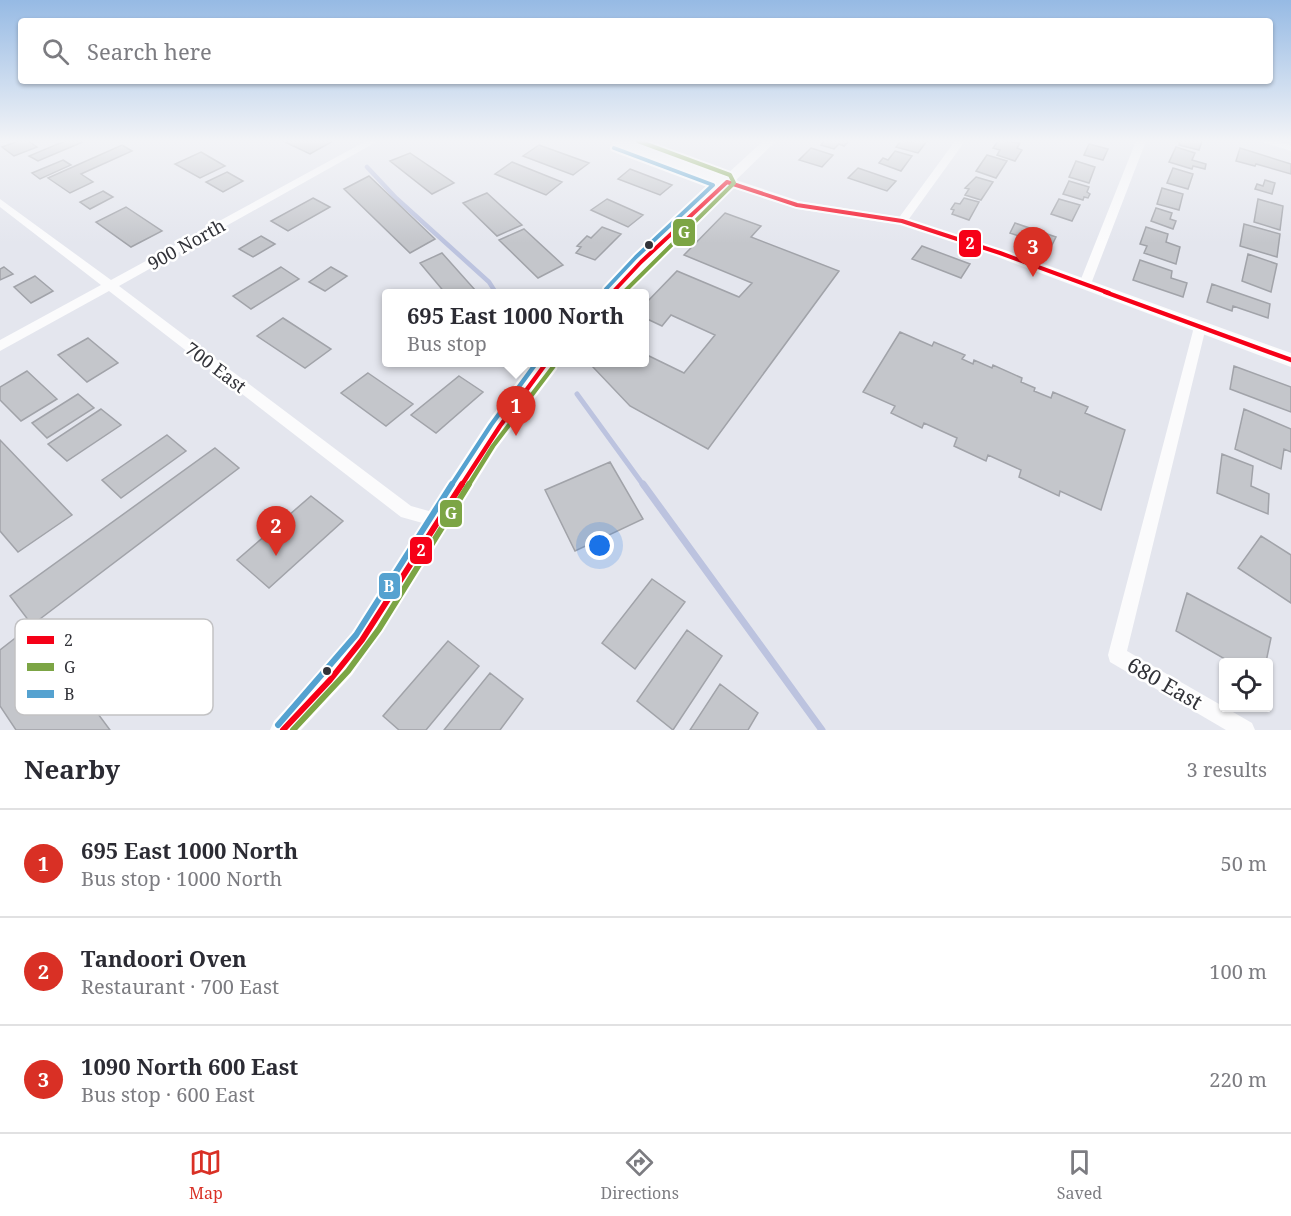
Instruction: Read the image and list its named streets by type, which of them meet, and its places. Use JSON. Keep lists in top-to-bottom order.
{
  "streets": {
    "street": ["900 North", "700 East", "680 East"]
  },
  "crossings": [
    ["900 North", "700 East"]
  ],
  "lines": ["transit line G", "transit line B", "transit line 2"],
  "legend": ["2", "G", "B"],
  "page": {
    "search": "Search here",
    "pins": ["3", "1", "2"],
    "popup": ["695 East 1000 North", "Bus stop"],
    "heading": ["Nearby", "3 results"],
    "list": [
      {
        "mark": "1",
        "name": "695 East 1000 North",
        "note": "Bus stop · 1000 North",
        "value": "50 m"
      },
      {
        "mark": "2",
        "name": "Tandoori Oven",
        "note": "Restaurant · 700 East",
        "value": "100 m"
      },
      {
        "mark": "3",
        "name": "1090 North 600 East",
        "note": "Bus stop · 600 East",
        "value": "220 m"
      }
    ],
    "nav": ["Map", "Directions", "Saved"]
  }
}
